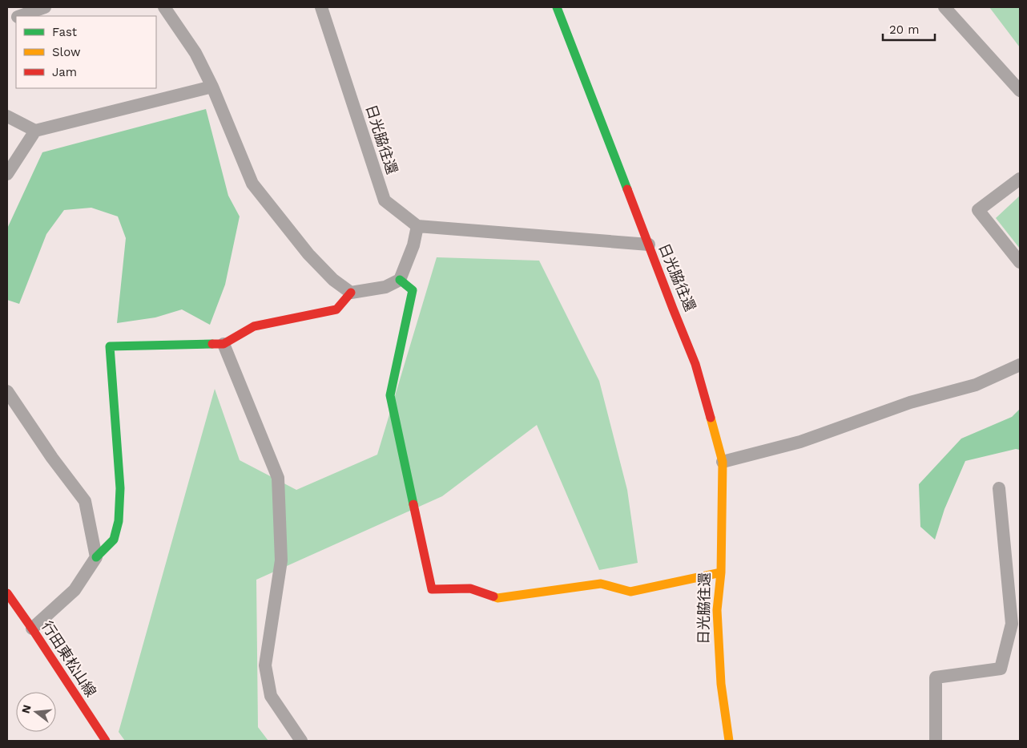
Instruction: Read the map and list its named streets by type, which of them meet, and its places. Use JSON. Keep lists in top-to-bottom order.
{
  "streets": {
    "street": ["日光脇往還", "行田東松山線"]
  },
  "legend": ["Fast", "Slow", "Jam"],
  "scale_bar": "20 m",
  "north": "left"
}
